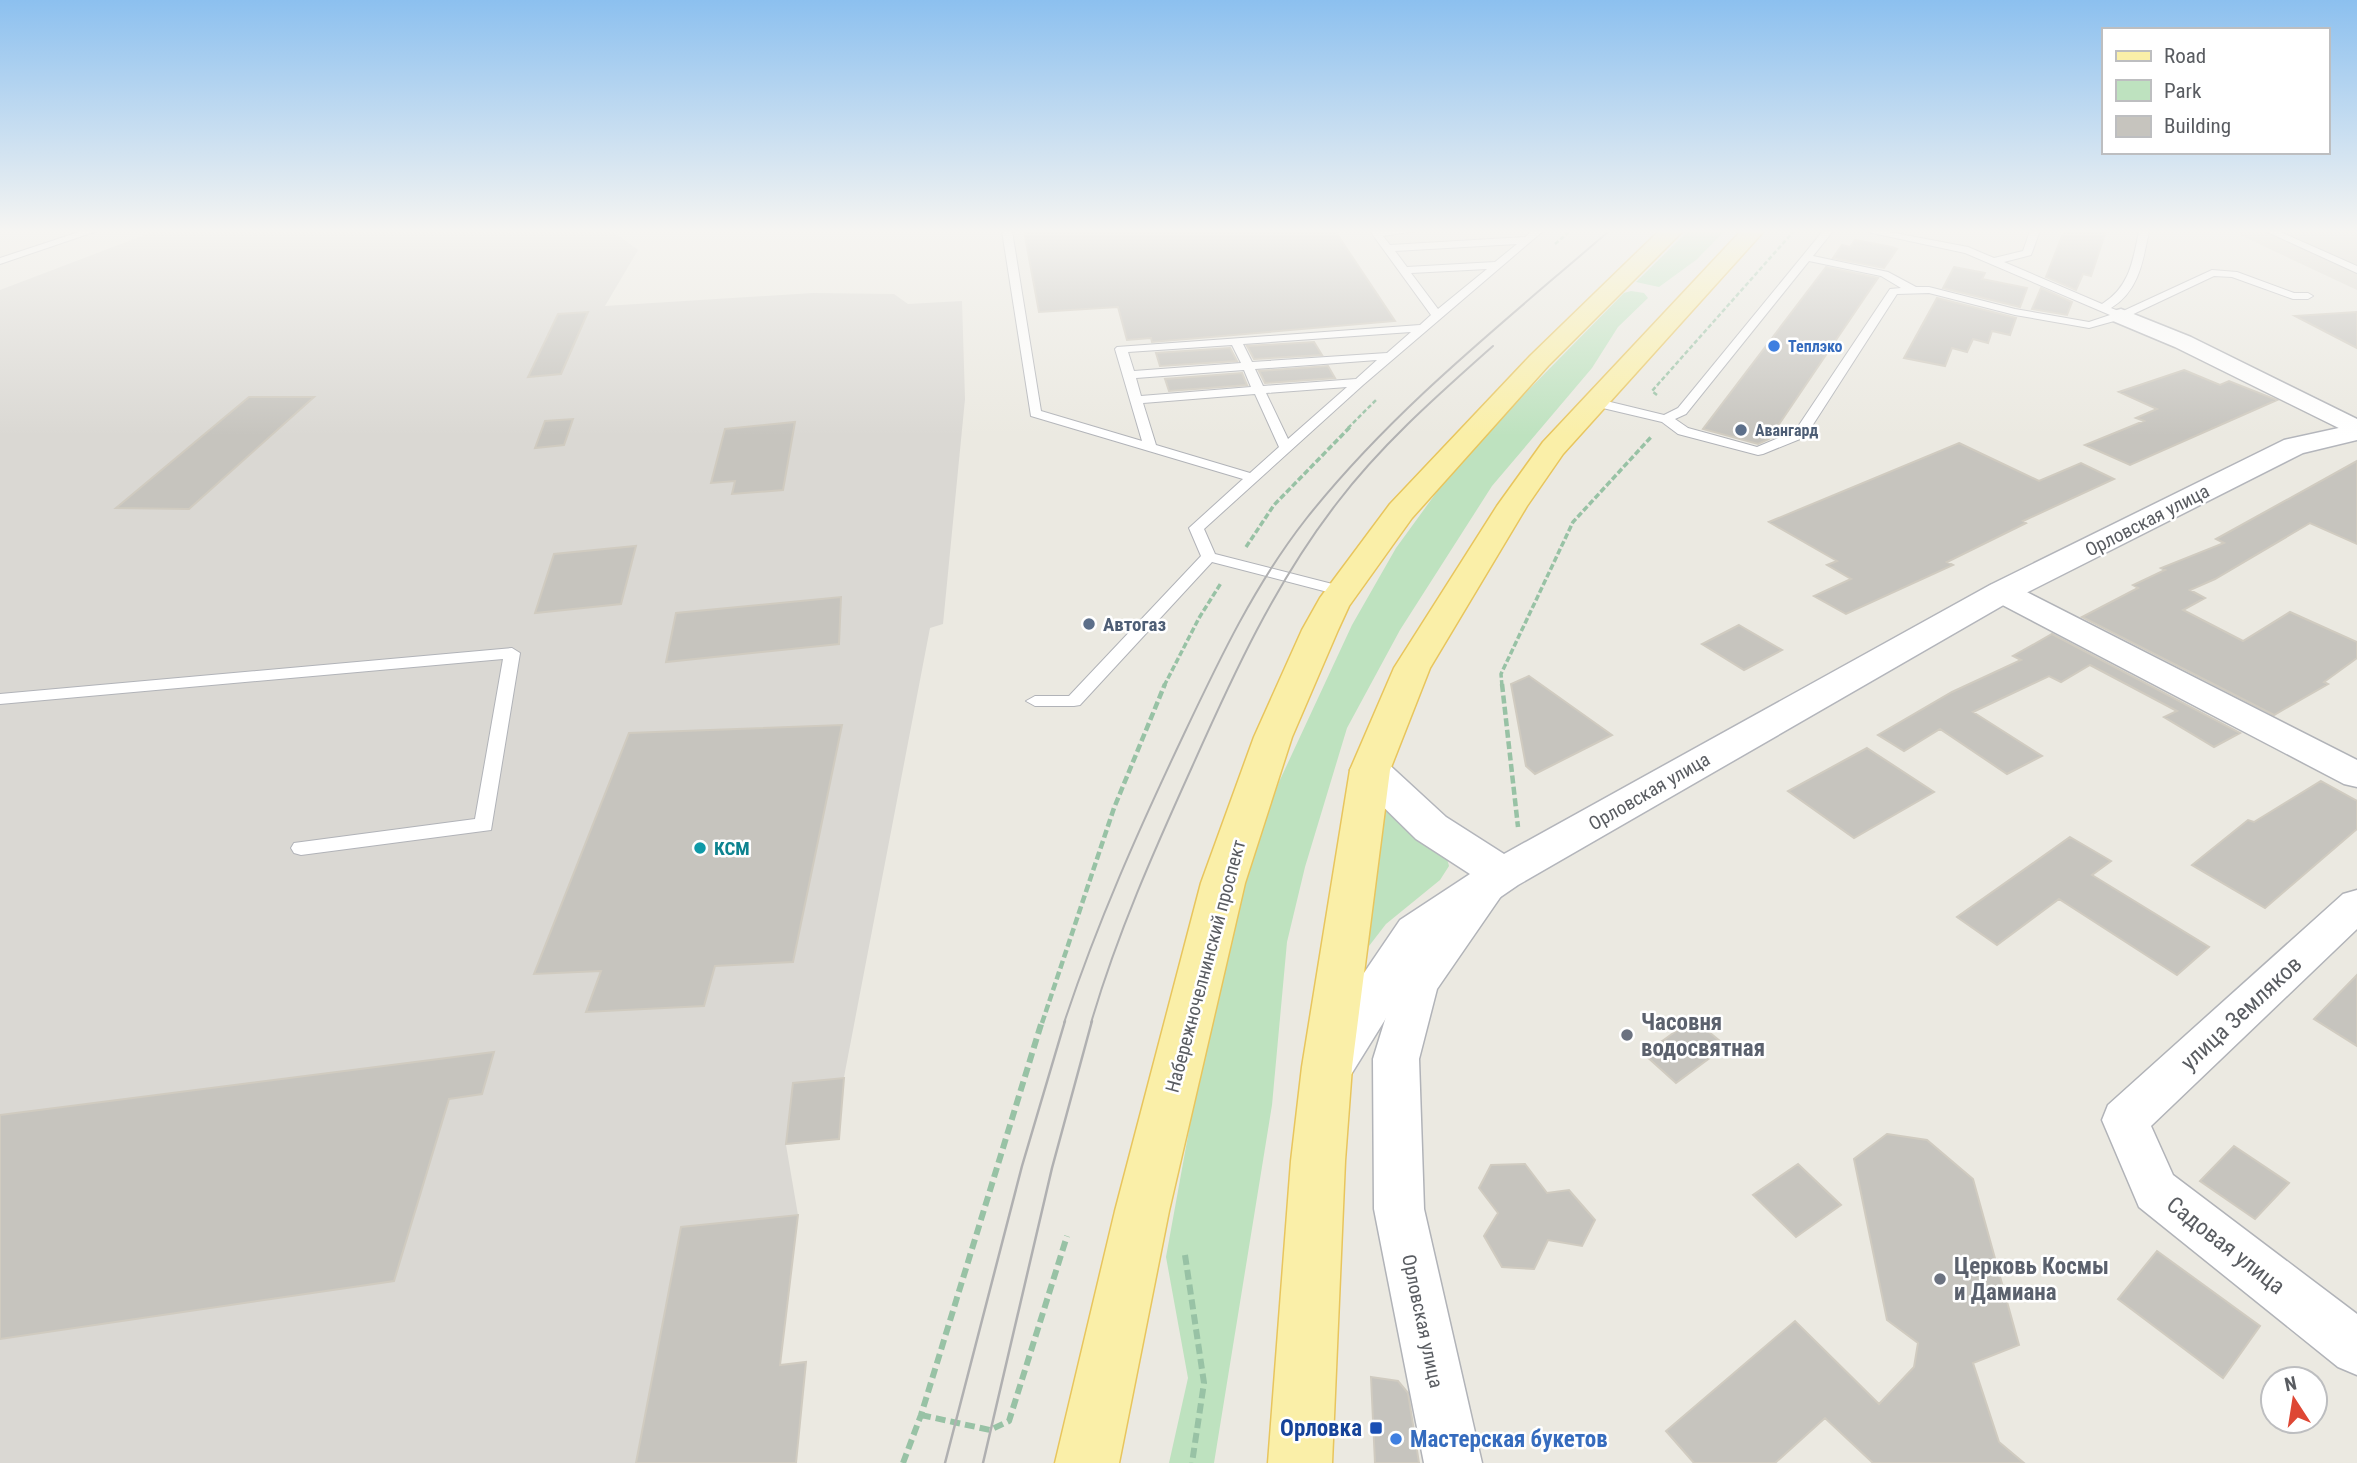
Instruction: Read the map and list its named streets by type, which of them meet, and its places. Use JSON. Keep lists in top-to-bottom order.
{
  "streets": {
    "main road": ["Набережночелнинский проспект"],
    "street": ["Орловская улица", "улица Земляков", "Садовая улица"]
  },
  "crossings": [
    ["улица Земляков", "Садовая улица"]
  ],
  "places": {
    "other": [
      "Теплэко",
      "Авангард",
      "Автогаз",
      "КСМ",
      "Часовня водосвятная",
      "Церковь Космы и Дамиана",
      "Мастерская букетов"
    ],
    "transit": ["Орловка"]
  },
  "legend": ["Road", "Park", "Building"],
  "north": "top"
}
